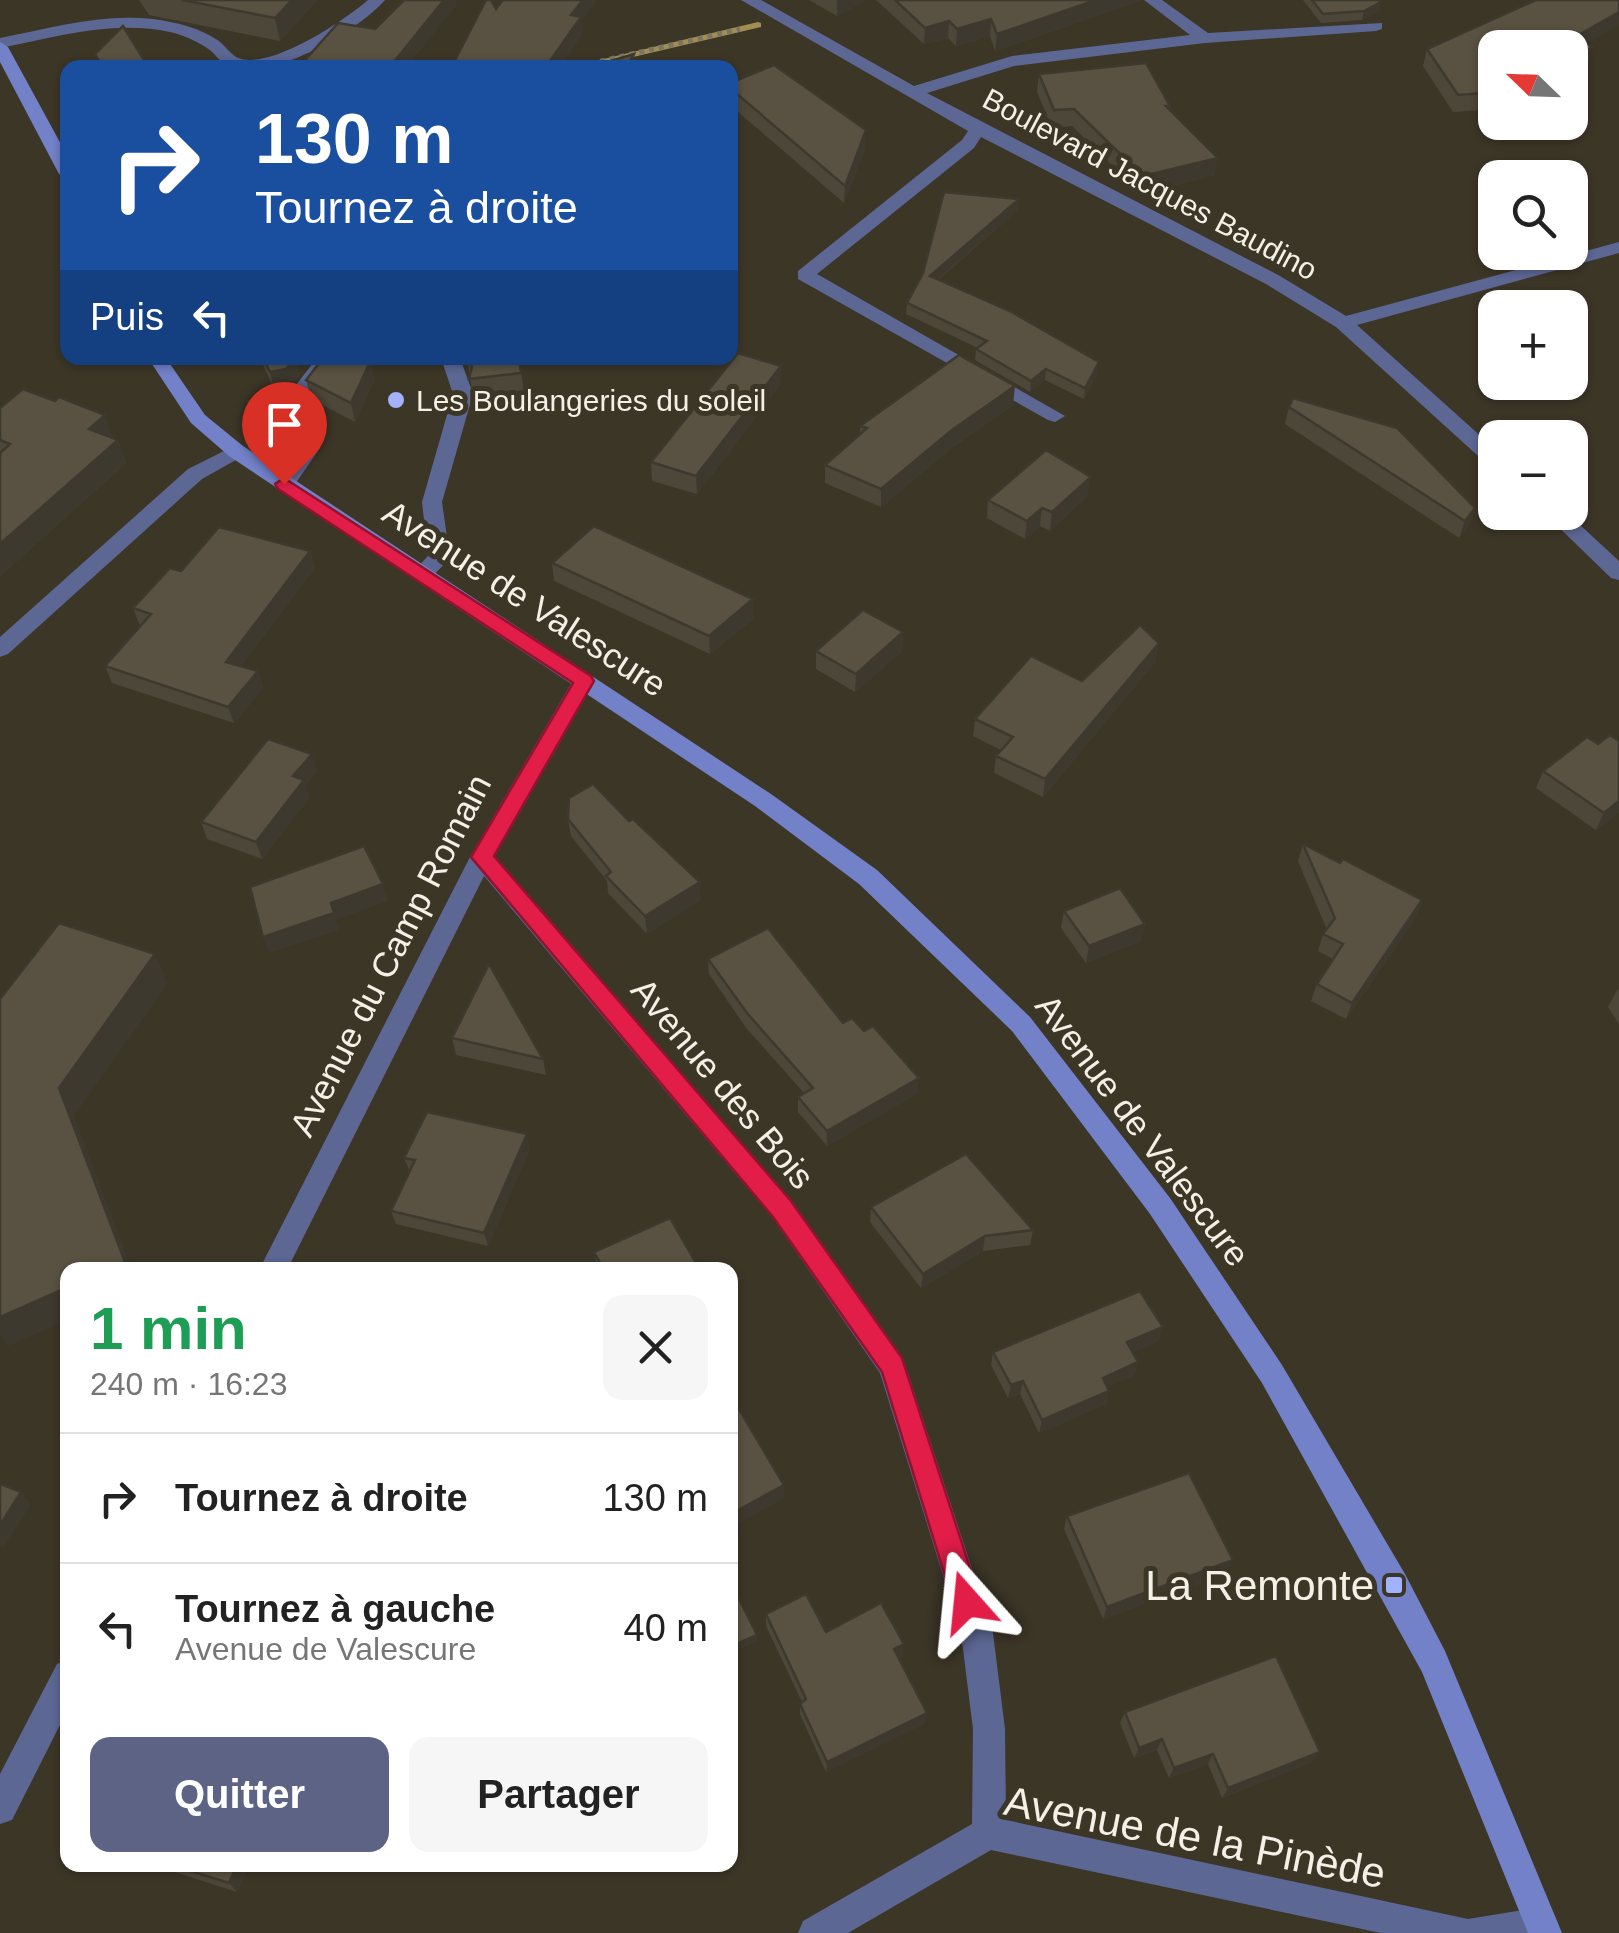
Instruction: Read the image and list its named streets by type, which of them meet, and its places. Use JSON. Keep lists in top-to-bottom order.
{
  "streets": {
    "main road": ["Avenue de Valescure"],
    "street": [
      "Boulevard Jacques Baudino",
      "Avenue du Camp Romain",
      "Avenue des Bois",
      "Avenue de la Pinède"
    ]
  },
  "crossings": [
    ["Avenue de Valescure", "Avenue du Camp Romain"],
    ["Avenue du Camp Romain", "Avenue des Bois"],
    ["Avenue des Bois", "Avenue de la Pinède"]
  ],
  "places": {
    "other": ["Les Boulangeries du soleil"],
    "transit": ["La Remonte"]
  },
  "north": "top left",
  "page": {
    "map_buttons": ["+", "−"],
    "turn": ["130 m", "Tournez à droite"],
    "then": "Puis",
    "heading": ["1 min", "240 m · 16:23"],
    "list": [
      {
        "name": "Tournez à droite",
        "value": "130 m"
      },
      {
        "name": "Tournez à gauche",
        "note": "Avenue de Valescure",
        "value": "40 m"
      }
    ],
    "buttons": ["Quitter", "Partager"]
  }
}
